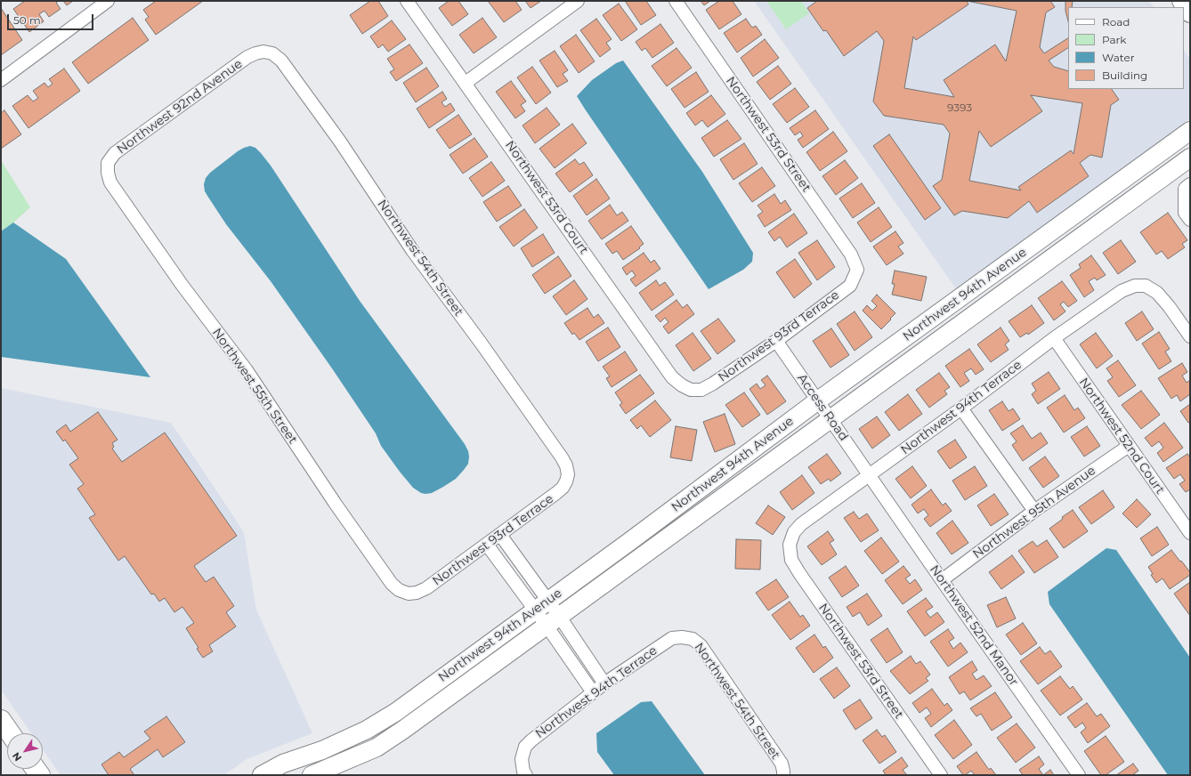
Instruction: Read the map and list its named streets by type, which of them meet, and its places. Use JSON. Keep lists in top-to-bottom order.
{
  "streets": {
    "street": [
      "Northwest 92nd Avenue",
      "Northwest 53rd Street",
      "Northwest 53rd Court",
      "Northwest 54th Street",
      "Northwest 94th Avenue",
      "Northwest 93rd Terrace",
      "Northwest 55th Street",
      "Access Road",
      "Northwest 94th Terrace",
      "Northwest 52nd Court",
      "Northwest 95th Avenue",
      "Northwest 52nd Manor"
    ]
  },
  "crossings": [
    ["Northwest 92nd Avenue", "Northwest 54th Street"],
    ["Northwest 92nd Avenue", "Northwest 55th Street"],
    ["Northwest 53rd Street", "Northwest 93rd Terrace"],
    ["Northwest 53rd Street", "Northwest 94th Terrace"],
    ["Northwest 53rd Court", "Northwest 93rd Terrace"],
    ["Northwest 54th Street", "Northwest 93rd Terrace"],
    ["Northwest 54th Street", "Northwest 94th Terrace"],
    ["Northwest 94th Avenue", "Access Road"],
    ["Northwest 93rd Terrace", "Northwest 55th Street"],
    ["Northwest 93rd Terrace", "Access Road"],
    ["Access Road", "Northwest 94th Terrace"],
    ["Access Road", "Northwest 52nd Manor"],
    ["Northwest 94th Terrace", "Northwest 52nd Court"],
    ["Northwest 94th Terrace", "Northwest 52nd Manor"],
    ["Northwest 52nd Court", "Northwest 95th Avenue"],
    ["Northwest 95th Avenue", "Northwest 52nd Manor"]
  ],
  "house_numbers": ["9393"],
  "legend": [
    "Road",
    "Park",
    "Water",
    "Building"
  ],
  "scale_bar": "50 m",
  "north": "bottom left"
}
